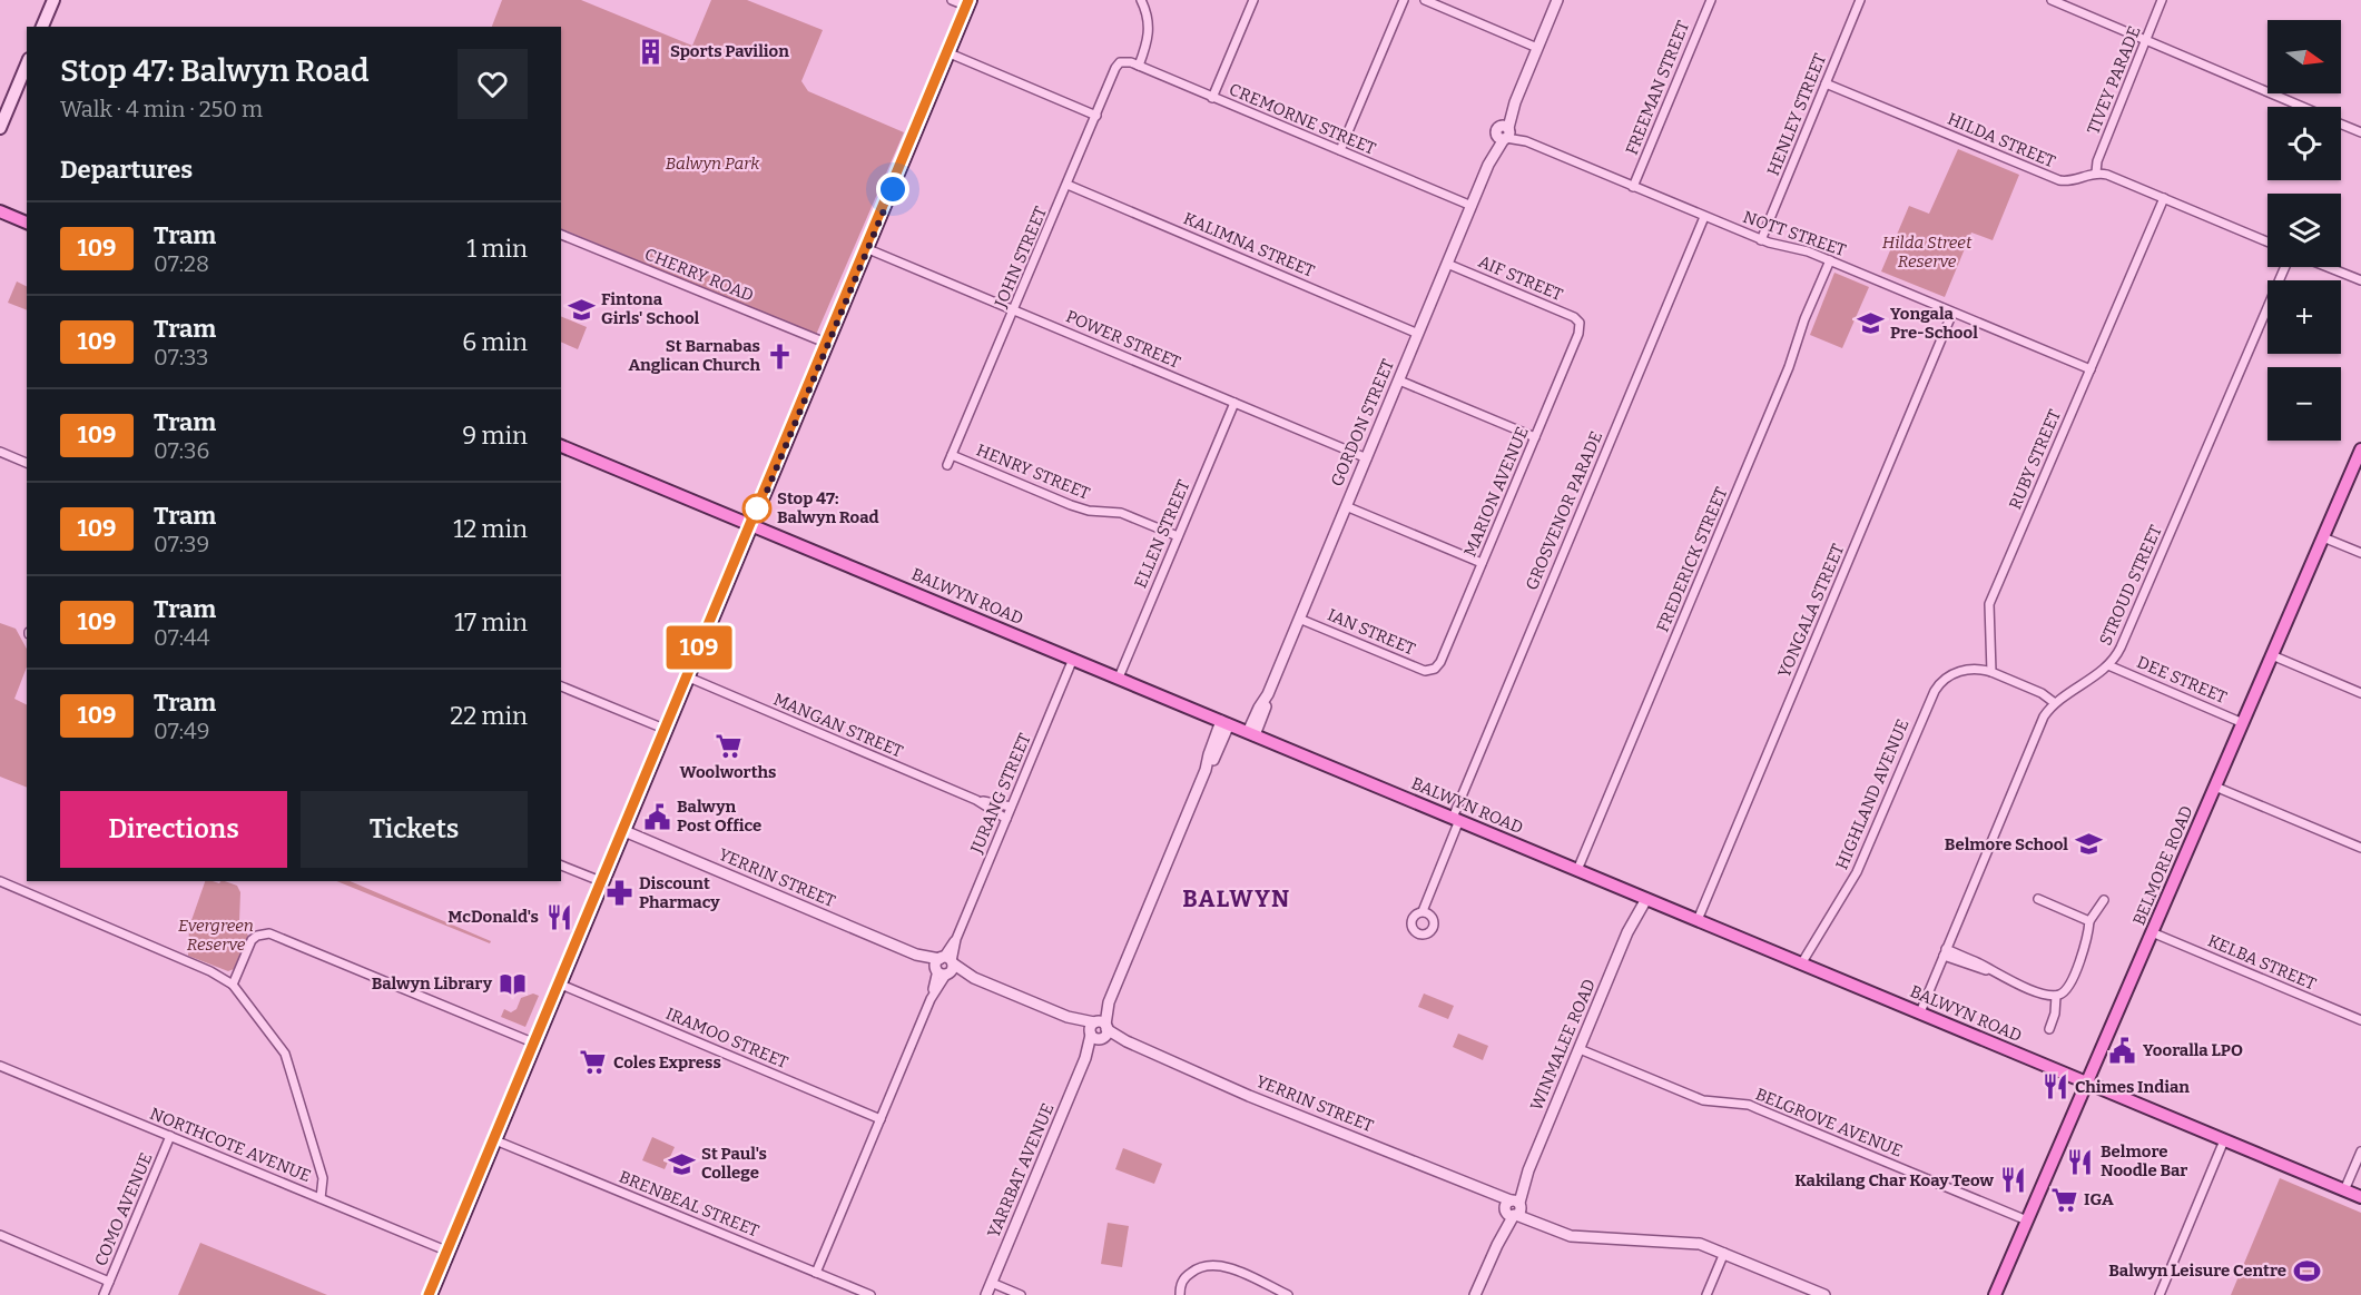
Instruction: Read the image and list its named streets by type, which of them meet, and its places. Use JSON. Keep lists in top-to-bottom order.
{
  "streets": {
    "main road": ["BALWYN ROAD", "BELMORE ROAD"],
    "street": [
      "TIVEY PARADE",
      "FREEMAN STREET",
      "HENLEY STREET",
      "CREMORNE STREET",
      "HILDA STREET",
      "NOTT STREET",
      "KALIMNA STREET",
      "JOHN STREET",
      "CHERRY ROAD",
      "AIF STREET",
      "POWER STREET",
      "GORDON STREET",
      "RUBY STREET",
      "HENRY STREET",
      "MARION AVENUE",
      "GROSVENOR PARADE",
      "ELLEN STREET",
      "FREDERICK STREET",
      "STROUD STREET",
      "YONGALA STREET",
      "IAN STREET",
      "DEE STREET",
      "MANGAN STREET",
      "JURANG STREET",
      "HIGHLAND AVENUE",
      "YERRIN STREET",
      "KELBA STREET",
      "IRAMOO STREET",
      "WINMALEE ROAD",
      "BELGROVE AVENUE",
      "NORTHCOTE AVENUE",
      "YARRBAT AVENUE",
      "BRENBEAL STREET",
      "COMO AVENUE"
    ]
  },
  "crossings": [
    ["TIVEY PARADE", "HILDA STREET"],
    ["FREEMAN STREET", "NOTT STREET"],
    ["HENLEY STREET", "HILDA STREET"],
    ["HENLEY STREET", "NOTT STREET"],
    ["CREMORNE STREET", "JOHN STREET"],
    ["CREMORNE STREET", "GORDON STREET"],
    ["NOTT STREET", "GORDON STREET"],
    ["NOTT STREET", "RUBY STREET"],
    ["NOTT STREET", "GROSVENOR PARADE"],
    ["NOTT STREET", "FREDERICK STREET"],
    ["NOTT STREET", "YONGALA STREET"],
    ["KALIMNA STREET", "JOHN STREET"],
    ["KALIMNA STREET", "GORDON STREET"],
    ["JOHN STREET", "POWER STREET"],
    ["JOHN STREET", "HENRY STREET"],
    ["AIF STREET", "GORDON STREET"],
    ["AIF STREET", "MARION AVENUE"],
    ["POWER STREET", "GORDON STREET"],
    ["POWER STREET", "ELLEN STREET"],
    ["GORDON STREET", "BALWYN ROAD"],
    ["GORDON STREET", "IAN STREET"],
    ["RUBY STREET", "HIGHLAND AVENUE"],
    ["HENRY STREET", "ELLEN STREET"],
    ["MARION AVENUE", "IAN STREET"],
    ["GROSVENOR PARADE", "BALWYN ROAD"],
    ["ELLEN STREET", "BALWYN ROAD"],
    ["FREDERICK STREET", "BALWYN ROAD"],
    ["STROUD STREET", "BALWYN ROAD"],
    ["STROUD STREET", "DEE STREET"],
    ["BALWYN ROAD", "YONGALA STREET"],
    ["BALWYN ROAD", "JURANG STREET"],
    ["BALWYN ROAD", "HIGHLAND AVENUE"],
    ["BALWYN ROAD", "BELMORE ROAD"],
    ["BALWYN ROAD", "WINMALEE ROAD"],
    ["BALWYN ROAD", "YARRBAT AVENUE"],
    ["DEE STREET", "BELMORE ROAD"],
    ["MANGAN STREET", "JURANG STREET"],
    ["JURANG STREET", "YERRIN STREET"],
    ["JURANG STREET", "IRAMOO STREET"],
    ["JURANG STREET", "BRENBEAL STREET"],
    ["BELMORE ROAD", "KELBA STREET"],
    ["BELMORE ROAD", "BELGROVE AVENUE"],
    ["YERRIN STREET", "WINMALEE ROAD"],
    ["YERRIN STREET", "YARRBAT AVENUE"],
    ["WINMALEE ROAD", "BELGROVE AVENUE"],
    ["NORTHCOTE AVENUE", "COMO AVENUE"]
  ],
  "districts": ["BALWYN"],
  "parks": ["Balwyn Park", "Hilda Street Reserve", "Evergreen Reserve"],
  "places": {
    "building": ["Sports Pavilion"],
    "school or university": [
      "Fintona Girls' School",
      "Yongala Pre-School",
      "Belmore School",
      "St Paul's College"
    ],
    "church": ["St Barnabas Anglican Church"],
    "other": ["Stop 47: Balwyn Road"],
    "supermarket": ["Woolworths", "Coles Express", "IGA"],
    "public building": ["Balwyn Post Office", "Yooralla LPO"],
    "pharmacy": ["Discount Pharmacy"],
    "restaurant": [
      "McDonald's",
      "Chimes Indian",
      "Belmore Noodle Bar",
      "Kakilang Char Koay Teow"
    ],
    "library": ["Balwyn Library"],
    "sports": ["Balwyn Leisure Centre"]
  },
  "lines": ["tram line 109"],
  "north": "right",
  "page": {
    "on_map": "109",
    "map_buttons": ["+", "−"],
    "heading": [
      ["Stop 47: Balwyn Road", "Walk · 4 min · 250 m"],
      "Departures"
    ],
    "list": [
      {
        "mark": "109",
        "name": "Tram",
        "note": "07:28",
        "value": "1 min"
      },
      {
        "mark": "109",
        "name": "Tram",
        "note": "07:33",
        "value": "6 min"
      },
      {
        "mark": "109",
        "name": "Tram",
        "note": "07:36",
        "value": "9 min"
      },
      {
        "mark": "109",
        "name": "Tram",
        "note": "07:39",
        "value": "12 min"
      },
      {
        "mark": "109",
        "name": "Tram",
        "note": "07:44",
        "value": "17 min"
      },
      {
        "mark": "109",
        "name": "Tram",
        "note": "07:49",
        "value": "22 min"
      }
    ],
    "buttons": ["Directions", "Tickets"]
  }
}
